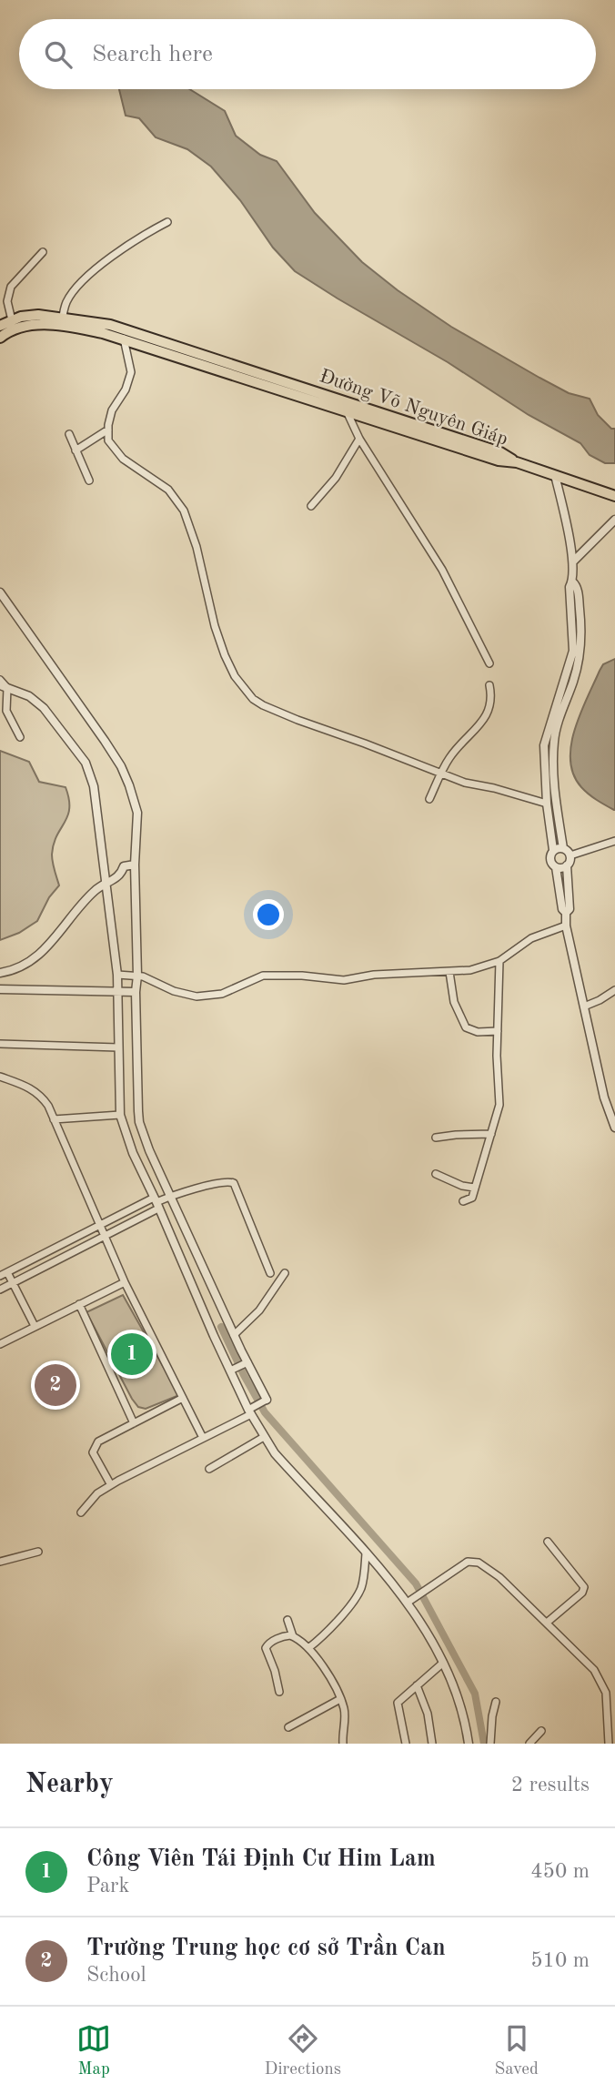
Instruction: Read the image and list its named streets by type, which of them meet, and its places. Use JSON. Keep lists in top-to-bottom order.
{
  "streets": {
    "highway": ["Đường Võ Nguyên Giáp"]
  },
  "page": {
    "search": "Search here",
    "pins": ["1", "2"],
    "heading": ["Nearby", "2 results"],
    "list": [
      {
        "mark": "1",
        "name": "Công Viên Tái Định Cư Him Lam",
        "note": "Park",
        "value": "450 m"
      },
      {
        "mark": "2",
        "name": "Trường Trung học cơ sở Trần Can",
        "note": "School",
        "value": "510 m"
      }
    ],
    "nav": ["Map", "Directions", "Saved"]
  }
}
